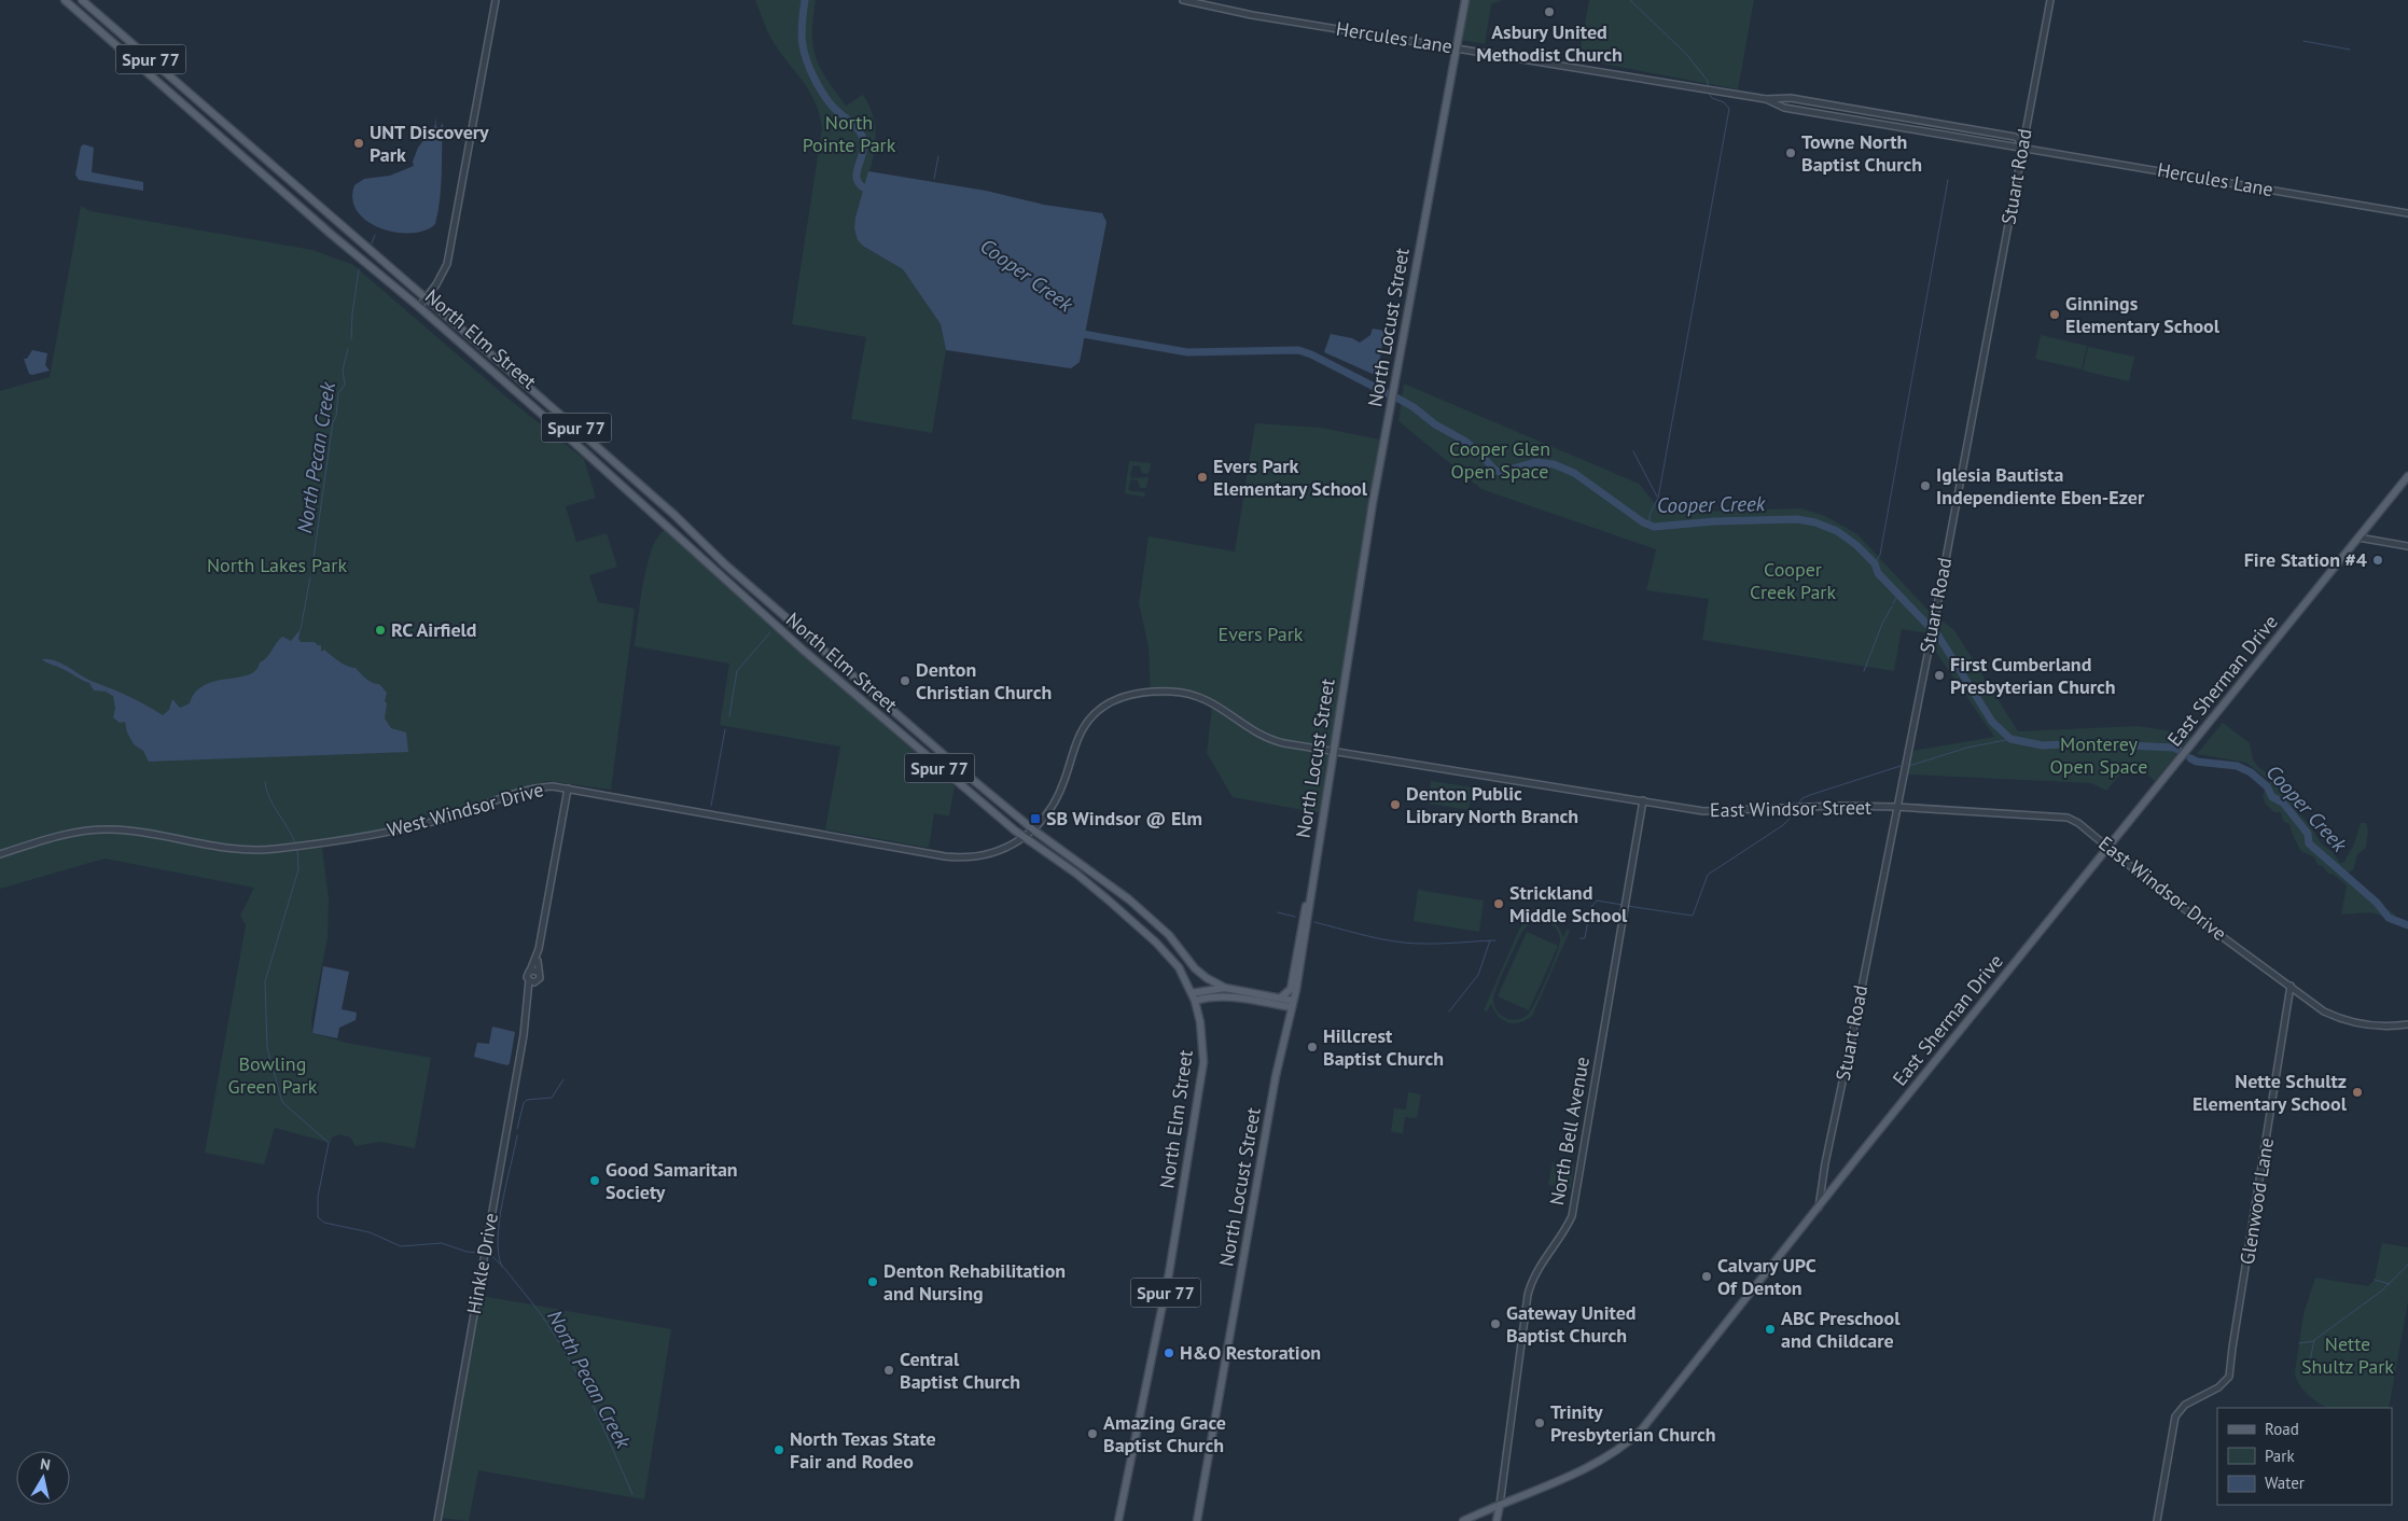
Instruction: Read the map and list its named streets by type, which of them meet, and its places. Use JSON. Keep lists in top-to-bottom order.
{
  "streets": {
    "main road": [
      "Spur 77",
      "North Locust Street",
      "North Elm Street",
      "East Sherman Drive",
      "North Bell Avenue"
    ],
    "street": [
      "Hercules Lane",
      "Stuart Road",
      "East Windsor Street",
      "West Windsor Drive",
      "East Windsor Drive",
      "Glenwood Lane",
      "Hinkle Drive"
    ]
  },
  "crossings": [
    ["Hercules Lane", "Stuart Road"],
    ["Hercules Lane", "North Locust Street"],
    ["Spur 77", "North Locust Street"],
    ["Spur 77", "North Elm Street"],
    ["Stuart Road", "East Sherman Drive"],
    ["Stuart Road", "East Windsor Street"],
    ["Stuart Road", "East Windsor Drive"],
    ["North Locust Street", "East Windsor Street"],
    ["North Locust Street", "West Windsor Drive"],
    ["North Elm Street", "West Windsor Drive"],
    ["East Sherman Drive", "East Windsor Drive"],
    ["East Sherman Drive", "North Bell Avenue"],
    ["East Windsor Street", "West Windsor Drive"],
    ["East Windsor Street", "East Windsor Drive"],
    ["East Windsor Street", "North Bell Avenue"],
    ["East Windsor Drive", "Glenwood Lane"]
  ],
  "water": ["Cooper Creek", "North Pecan Creek"],
  "parks": [
    "North Pointe Park",
    "Cooper Glen Open Space",
    "North Lakes Park",
    "Cooper Creek Park",
    "Evers Park",
    "Monterey Open Space",
    "Bowling Green Park",
    "Nette Shultz Park"
  ],
  "places": {
    "other": [
      "Asbury United Methodist Church",
      "UNT Discovery Park",
      "Towne North Baptist Church",
      "Ginnings Elementary School",
      "Evers Park Elementary School",
      "Iglesia Bautista Independiente Eben-Ezer",
      "Fire Station #4",
      "RC Airfield",
      "First Cumberland Presbyterian Church",
      "Denton Christian Church",
      "Denton Public Library North Branch",
      "Strickland Middle School",
      "Hillcrest Baptist Church",
      "Nette Schultz Elementary School",
      "Good Samaritan Society",
      "Calvary UPC Of Denton",
      "Denton Rehabilitation and Nursing",
      "Gateway United Baptist Church",
      "ABC Preschool and Childcare",
      "H&O Restoration",
      "Central Baptist Church",
      "Trinity Presbyterian Church",
      "Amazing Grace Baptist Church",
      "North Texas State Fair and Rodeo"
    ],
    "transit": ["SB Windsor @ Elm"]
  },
  "legend": ["Road", "Park", "Water"],
  "north": "top"
}
